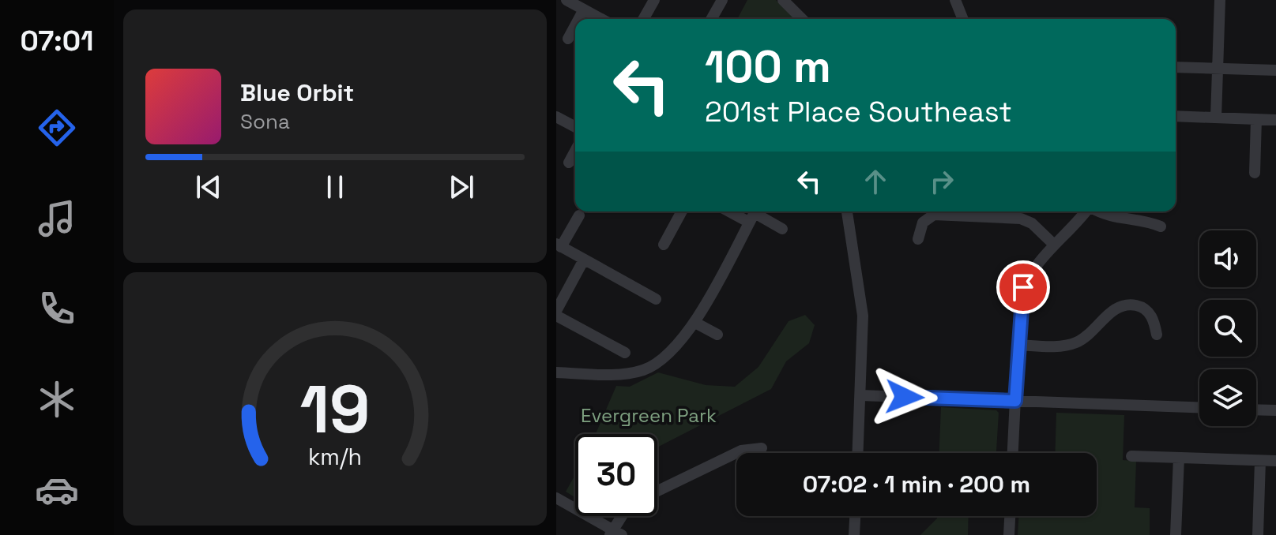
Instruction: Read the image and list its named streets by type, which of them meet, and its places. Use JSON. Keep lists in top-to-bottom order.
{
  "parks": ["Evergreen Park"],
  "page": {
    "tabs": "07:01",
    "turn": ["100 m", "201st Place Southeast"],
    "song": ["Blue Orbit", "Sona"],
    "limit": "30",
    "trip": "07:02 · 1 min · 200 m",
    "gauge": ["19", "km/h"]
  }
}
